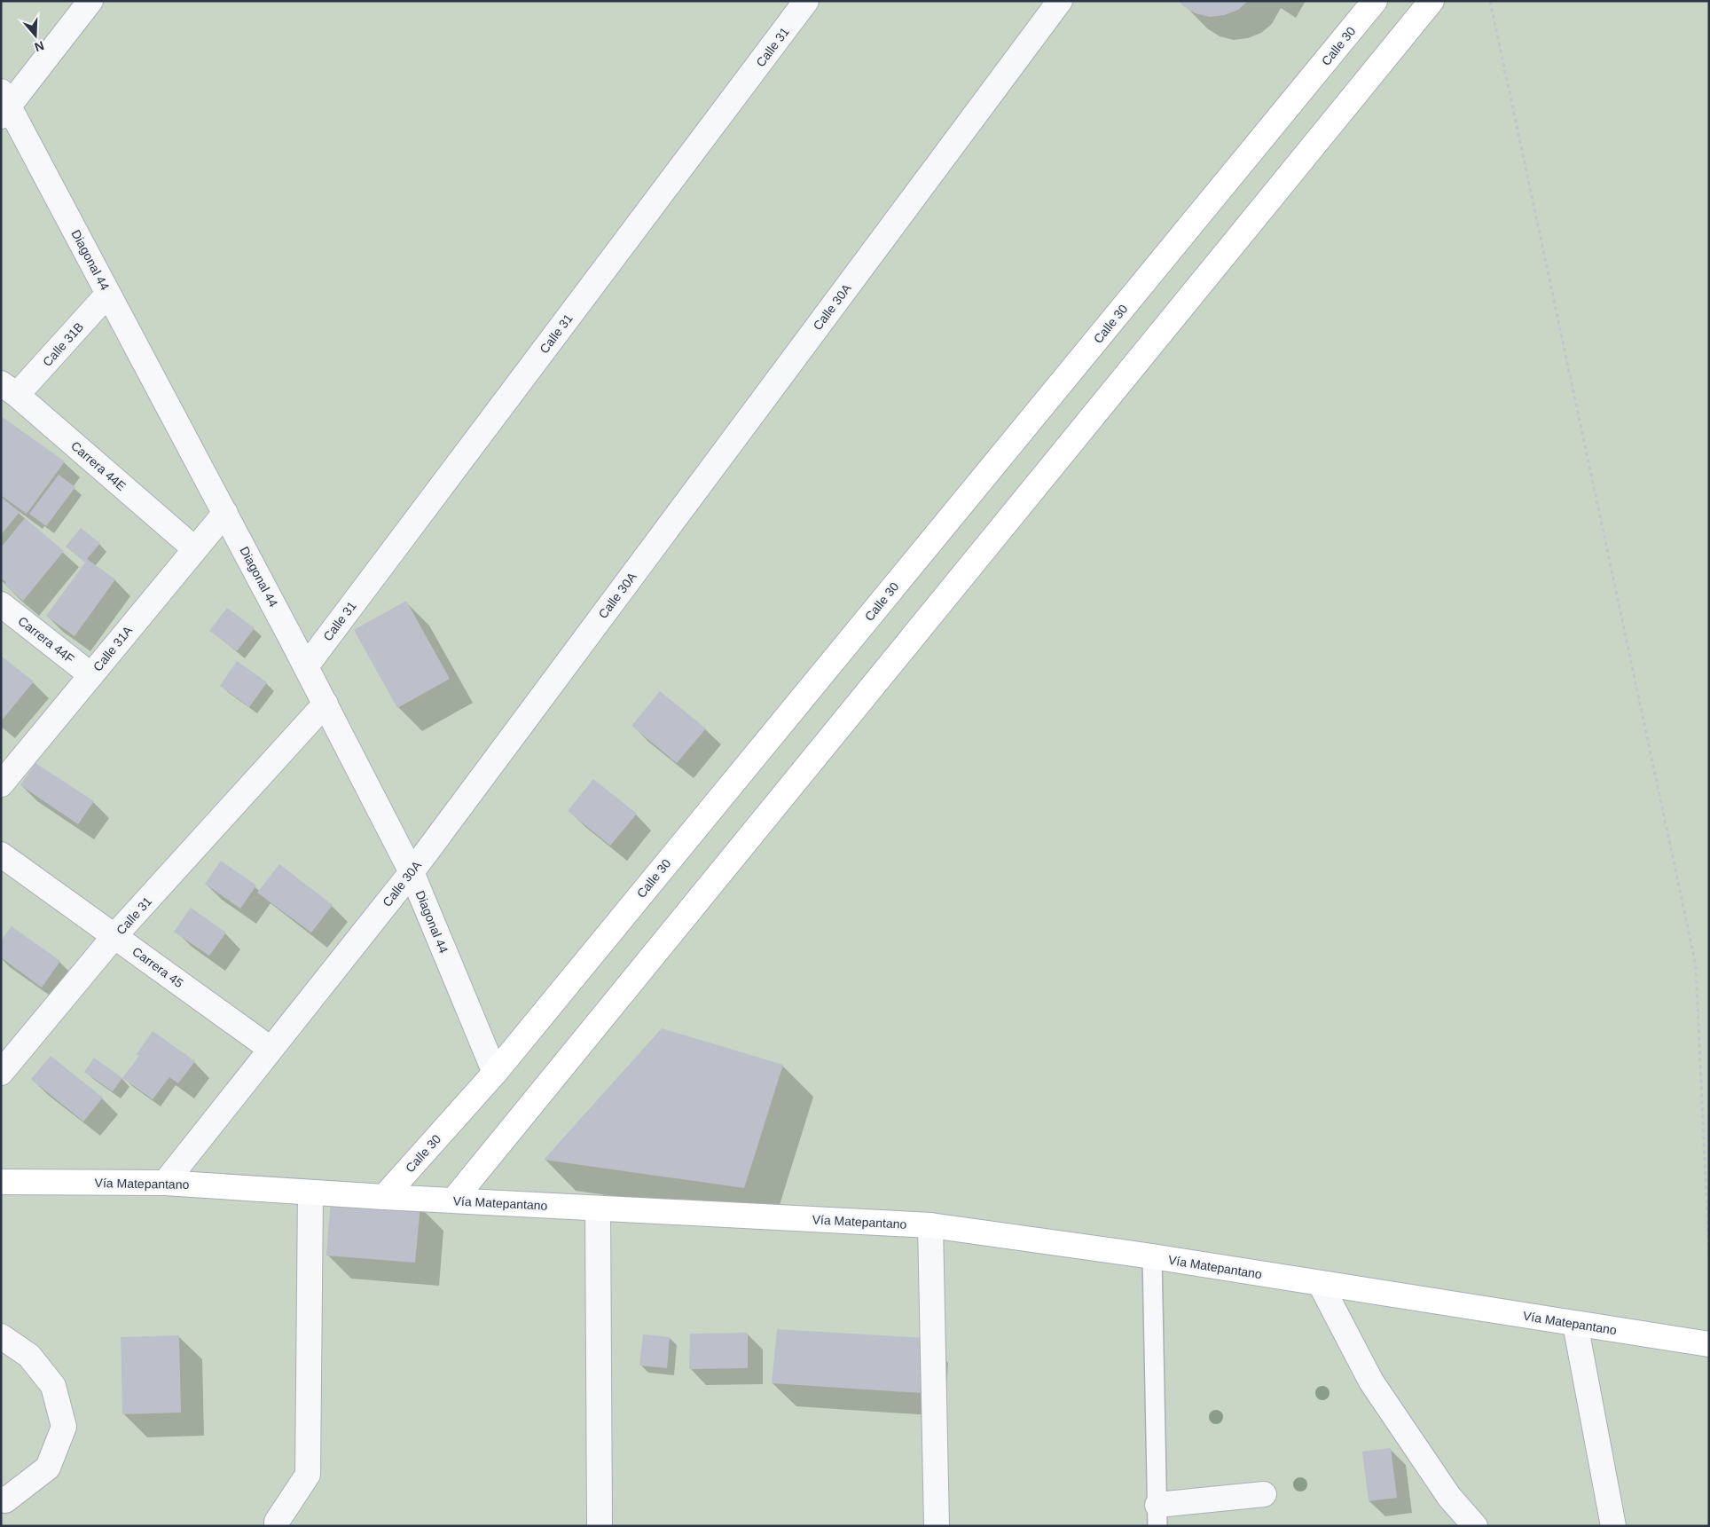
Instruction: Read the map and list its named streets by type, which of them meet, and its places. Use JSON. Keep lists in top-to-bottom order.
{
  "streets": {
    "main road": ["Calle 30", "Vía Matepantano"],
    "street": [
      "Calle 31",
      "Diagonal 44",
      "Calle 30A",
      "Calle 31B",
      "Carrera 44E",
      "Carrera 44F",
      "Calle 31A",
      "Carrera 45"
    ]
  },
  "crossings": [
    ["Calle 30", "Diagonal 44"],
    ["Calle 30", "Vía Matepantano"],
    ["Calle 31", "Diagonal 44"],
    ["Calle 31", "Carrera 45"],
    ["Diagonal 44", "Calle 30A"],
    ["Diagonal 44", "Calle 31B"],
    ["Diagonal 44", "Calle 31A"],
    ["Calle 30A", "Carrera 45"],
    ["Calle 30A", "Vía Matepantano"],
    ["Calle 31B", "Carrera 44E"],
    ["Carrera 44E", "Calle 31A"],
    ["Carrera 44F", "Calle 31A"]
  ],
  "north": "bottom"
}
